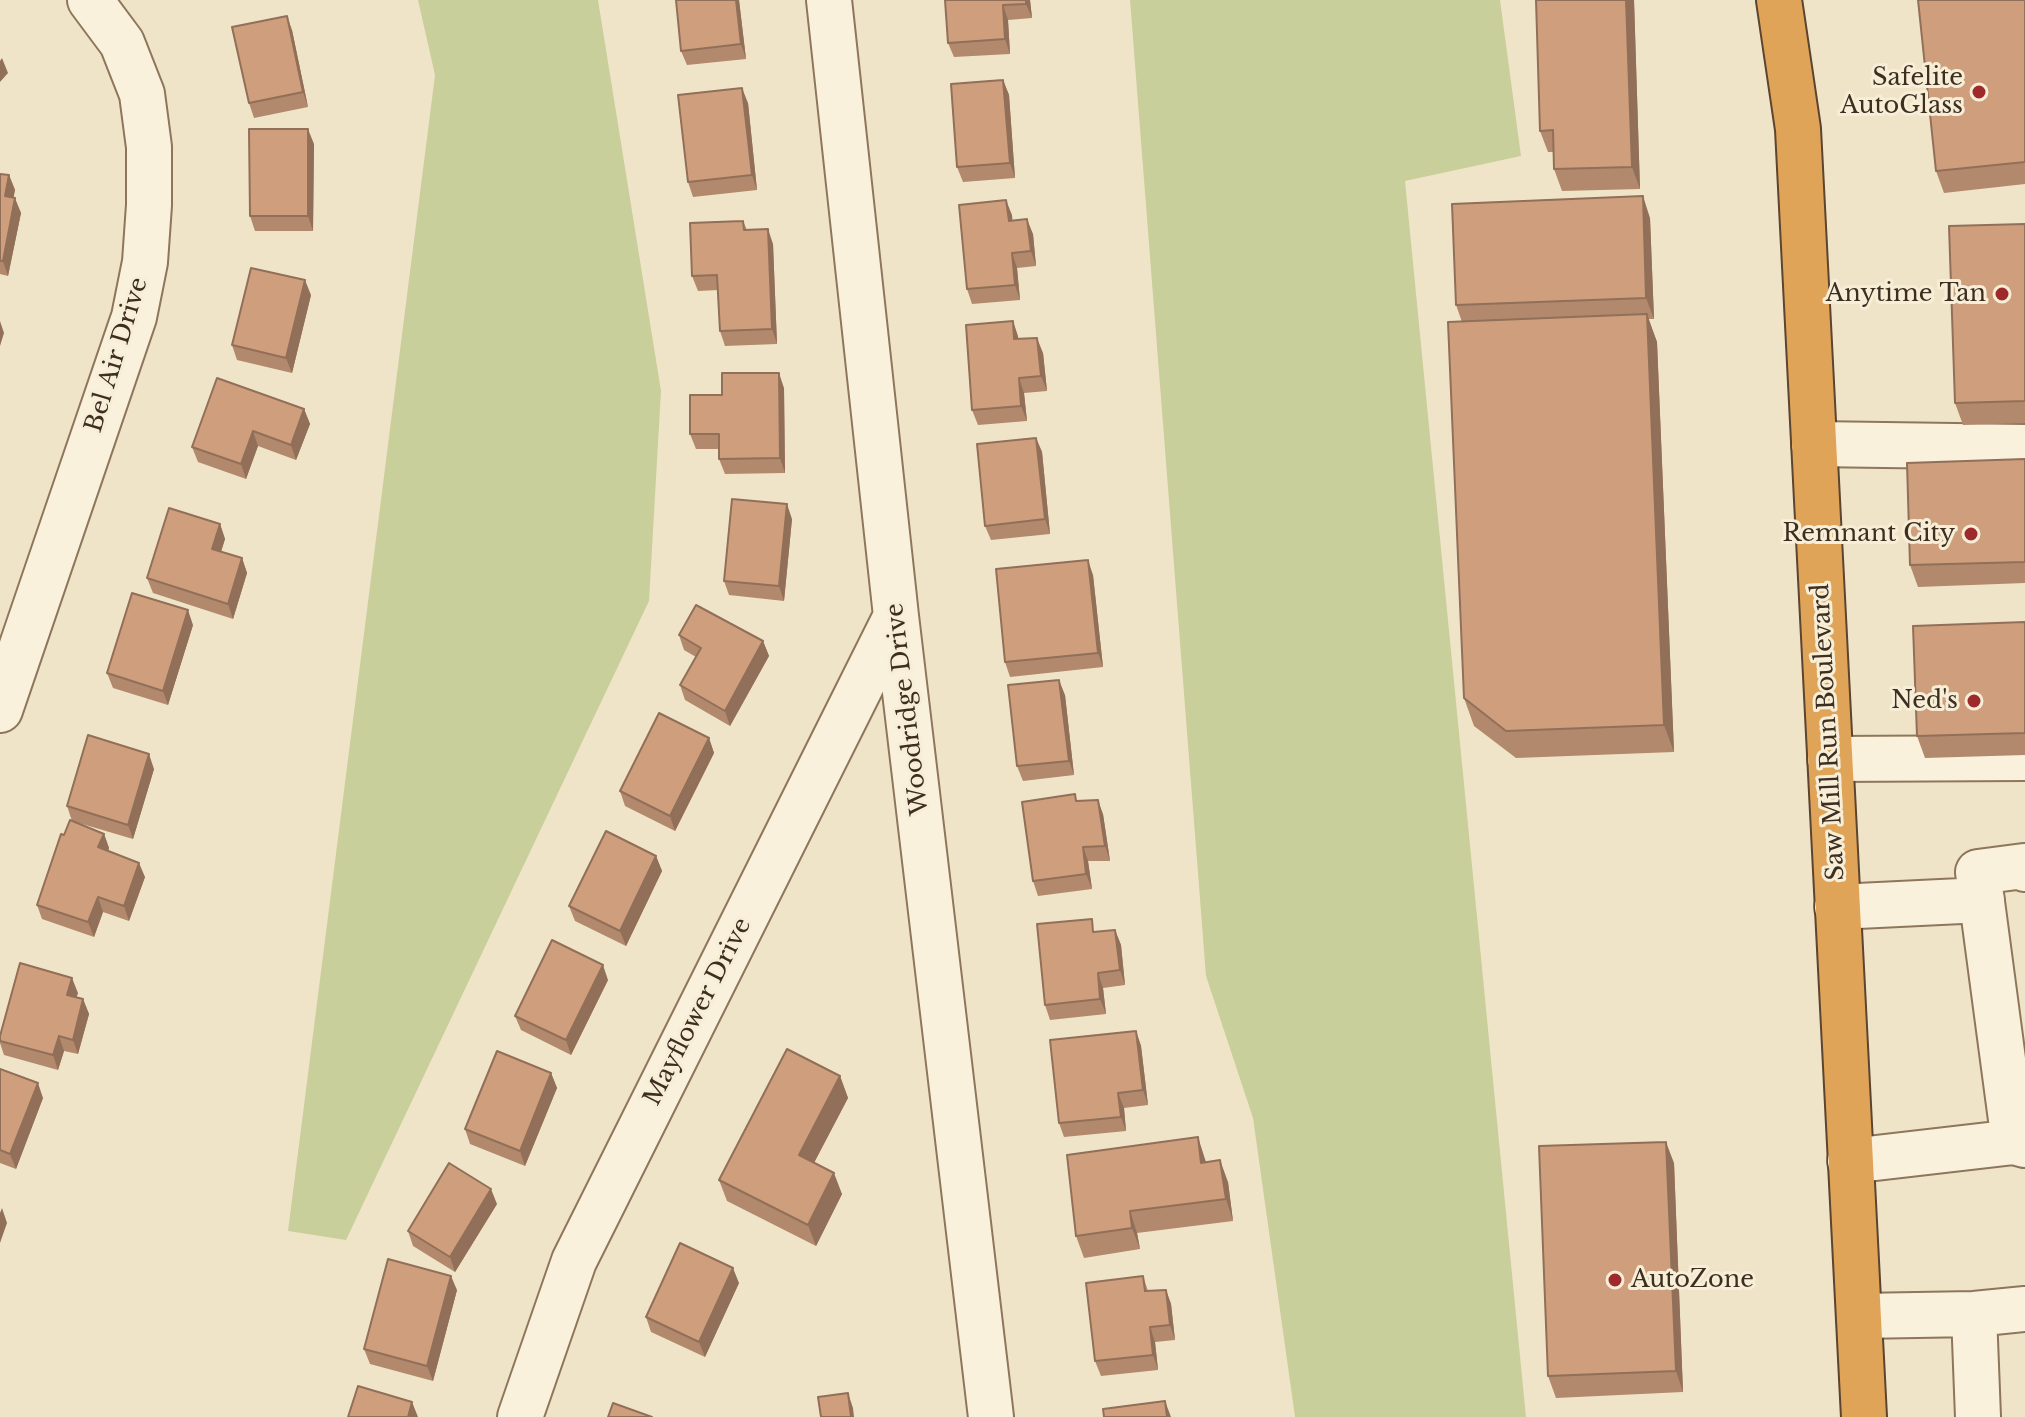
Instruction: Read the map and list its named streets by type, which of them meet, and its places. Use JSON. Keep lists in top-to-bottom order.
{
  "streets": {
    "highway": ["Saw Mill Run Boulevard"],
    "street": ["Bel Air Drive", "Woodridge Drive", "Mayflower Drive"]
  },
  "crossings": [
    ["Woodridge Drive", "Mayflower Drive"]
  ],
  "places": [
    "Safelite AutoGlass",
    "Anytime Tan",
    "Remnant City",
    "Ned's",
    "AutoZone"
  ]
}
